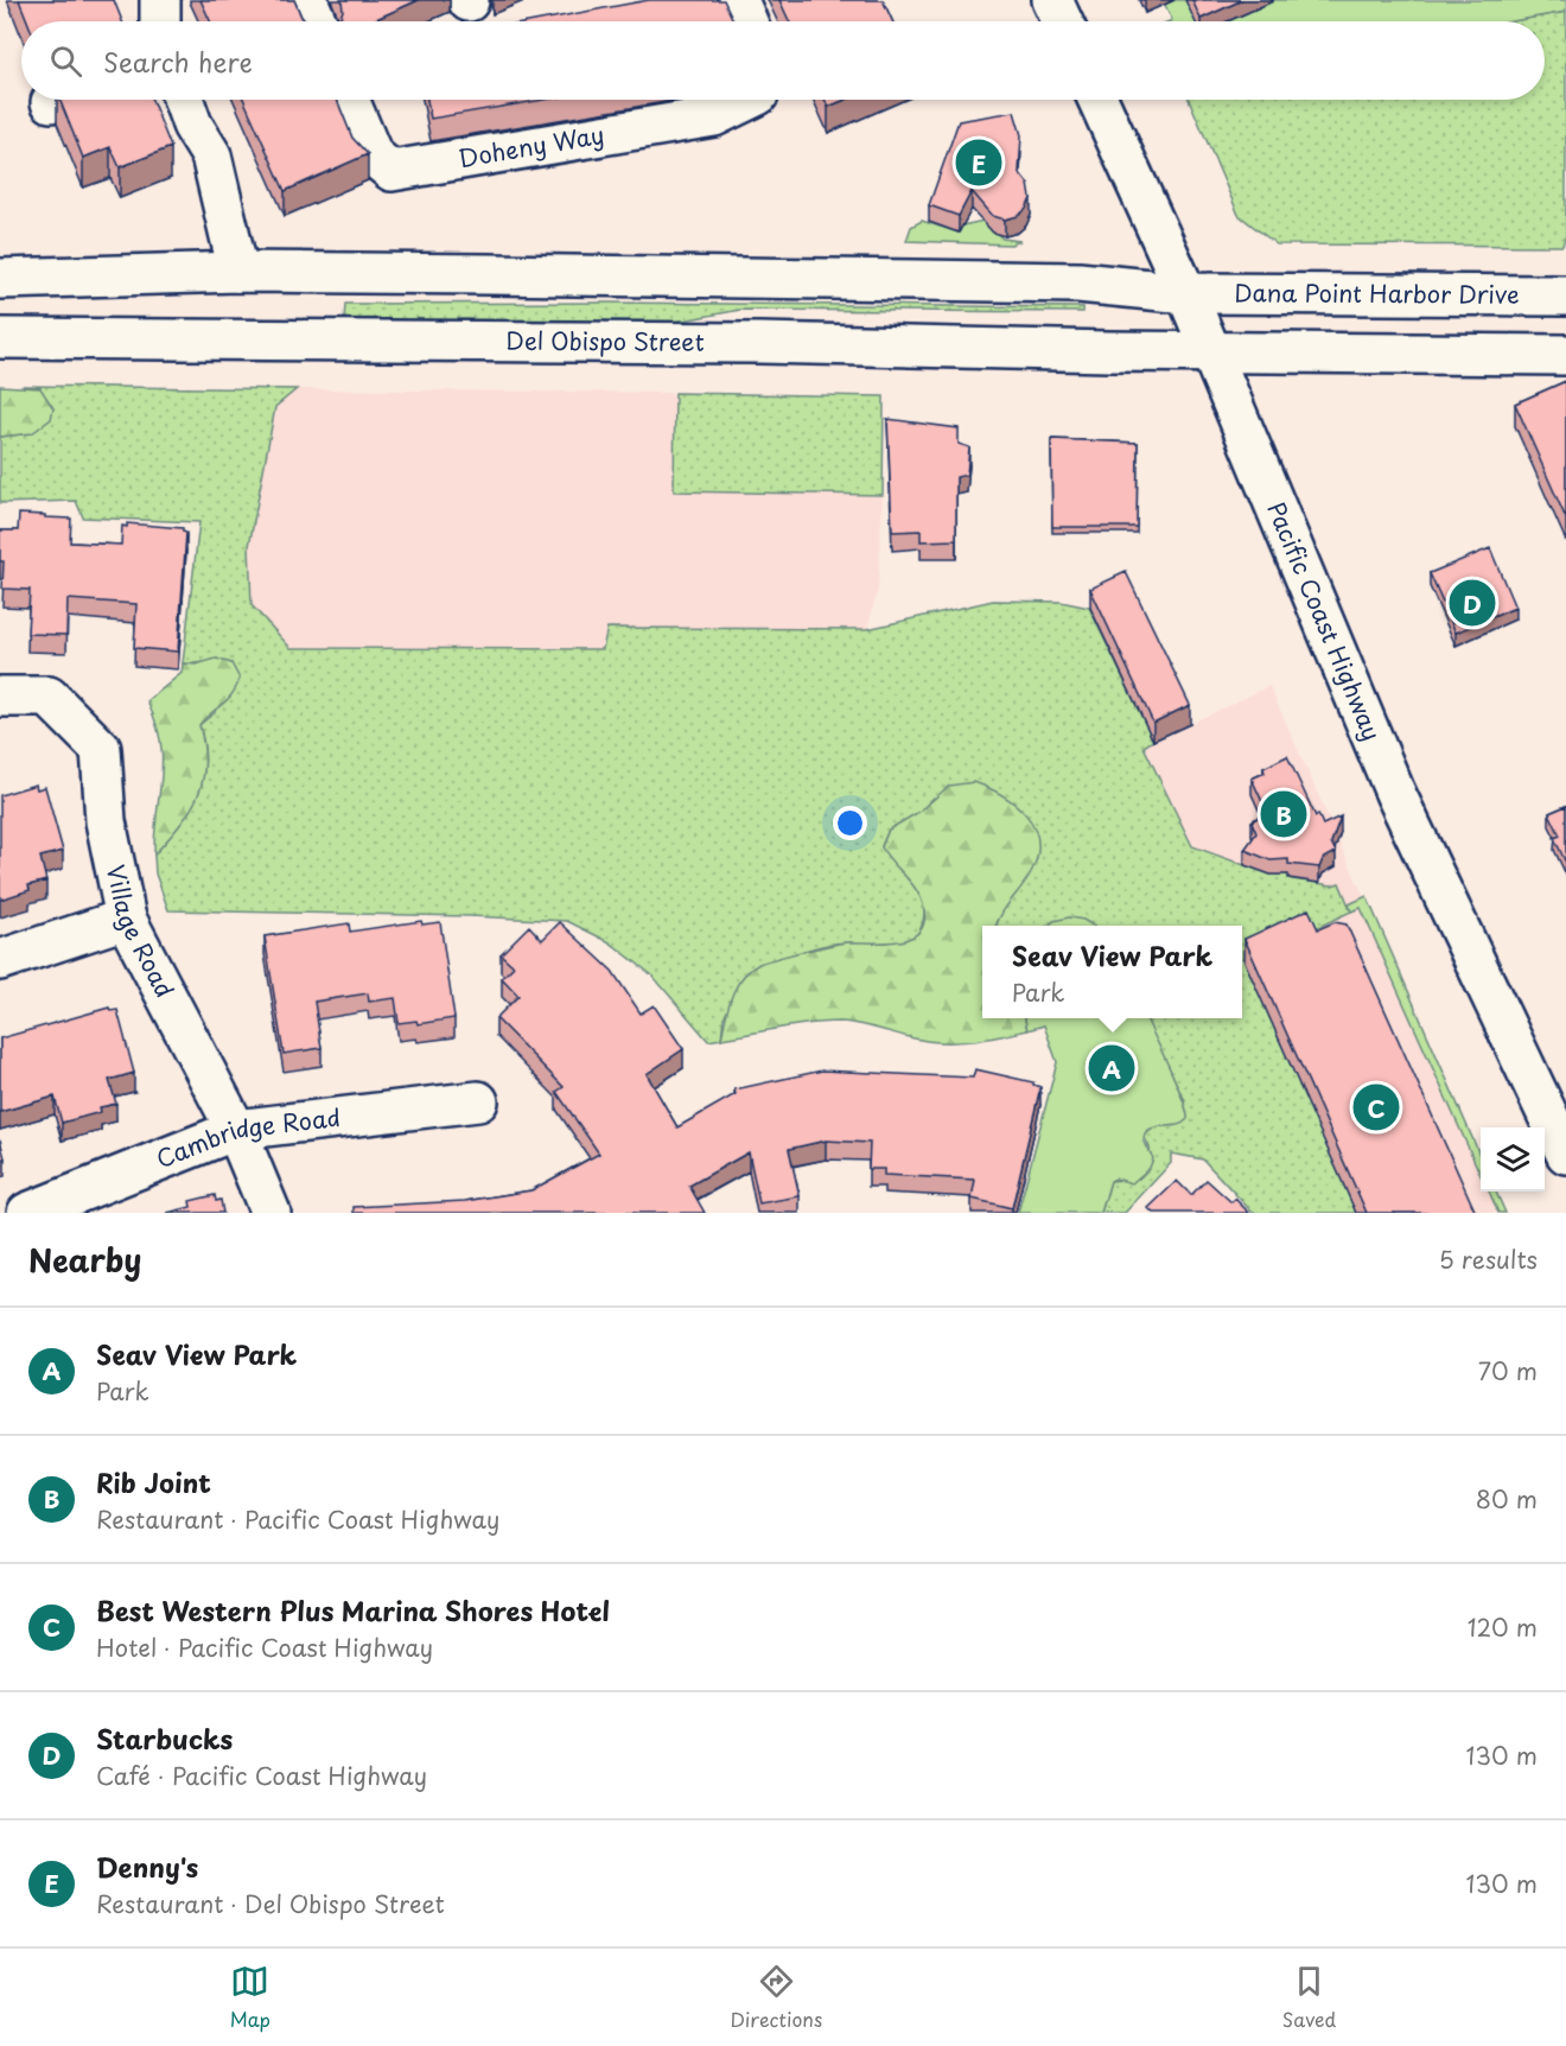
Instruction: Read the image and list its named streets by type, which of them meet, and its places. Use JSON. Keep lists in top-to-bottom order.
{
  "streets": {
    "main road": [
      "Doheny Way",
      "Dana Point Harbor Drive",
      "Del Obispo Street",
      "Pacific Coast Highway",
      "Village Road",
      "Cambridge Road"
    ]
  },
  "crossings": [
    ["Dana Point Harbor Drive", "Pacific Coast Highway"],
    ["Del Obispo Street", "Pacific Coast Highway"],
    ["Village Road", "Cambridge Road"]
  ],
  "page": {
    "search": "Search here",
    "pins": [
      "E",
      "D",
      "B",
      "A",
      "C"
    ],
    "popup": ["Seav View Park", "Park"],
    "heading": ["Nearby", "5 results"],
    "list": [
      {
        "mark": "A",
        "name": "Seav View Park",
        "note": "Park",
        "value": "70 m"
      },
      {
        "mark": "B",
        "name": "Rib Joint",
        "note": "Restaurant · Pacific Coast Highway",
        "value": "80 m"
      },
      {
        "mark": "C",
        "name": "Best Western Plus Marina Shores Hotel",
        "note": "Hotel · Pacific Coast Highway",
        "value": "120 m"
      },
      {
        "mark": "D",
        "name": "Starbucks",
        "note": "Café · Pacific Coast Highway",
        "value": "130 m"
      },
      {
        "mark": "E",
        "name": "Denny's",
        "note": "Restaurant · Del Obispo Street",
        "value": "130 m"
      }
    ],
    "nav": ["Map", "Directions", "Saved"]
  }
}
